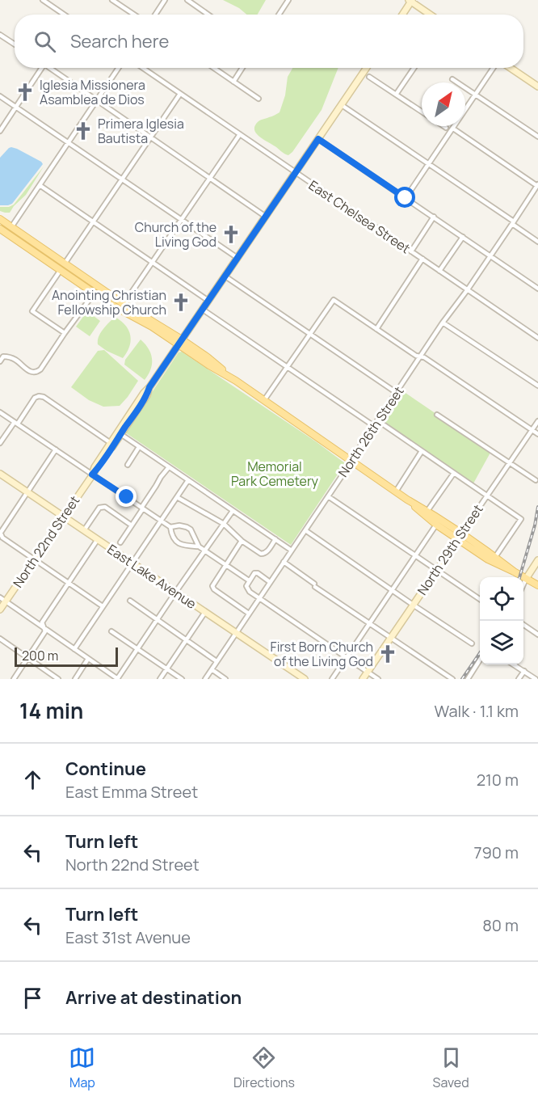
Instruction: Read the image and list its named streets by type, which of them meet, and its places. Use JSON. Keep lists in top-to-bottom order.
{
  "streets": {
    "main road": ["North 22nd Street", "North 29th Street", "East Lake Avenue"],
    "street": ["East Chelsea Street", "North 26th Street"]
  },
  "crossings": [
    ["East Chelsea Street", "North 26th Street"],
    ["East Chelsea Street", "North 22nd Street"],
    ["North 26th Street", "East Lake Avenue"],
    ["North 22nd Street", "East Lake Avenue"]
  ],
  "parks": ["Memorial Park Cemetery"],
  "places": {
    "church": [
      "Iglesia Missionera Asamblea de Dios",
      "Primera Iglesia Bautista",
      "Church of the Living God",
      "Anointing Christian Fellowship Church",
      "First Born Church of the Living God"
    ]
  },
  "scale_bar": "200 m",
  "north": "top right",
  "page": {
    "search": "Search here",
    "scale": "200 m",
    "heading": ["14 min", "Walk · 1.1 km"],
    "list": [
      ["Continue", "East Emma Street", "210 m"],
      ["Turn left", "North 22nd Street", "790 m"],
      ["Turn left", "East 31st Avenue", "80 m"],
      "Arrive at destination"
    ],
    "nav": ["Map", "Directions", "Saved"]
  }
}
